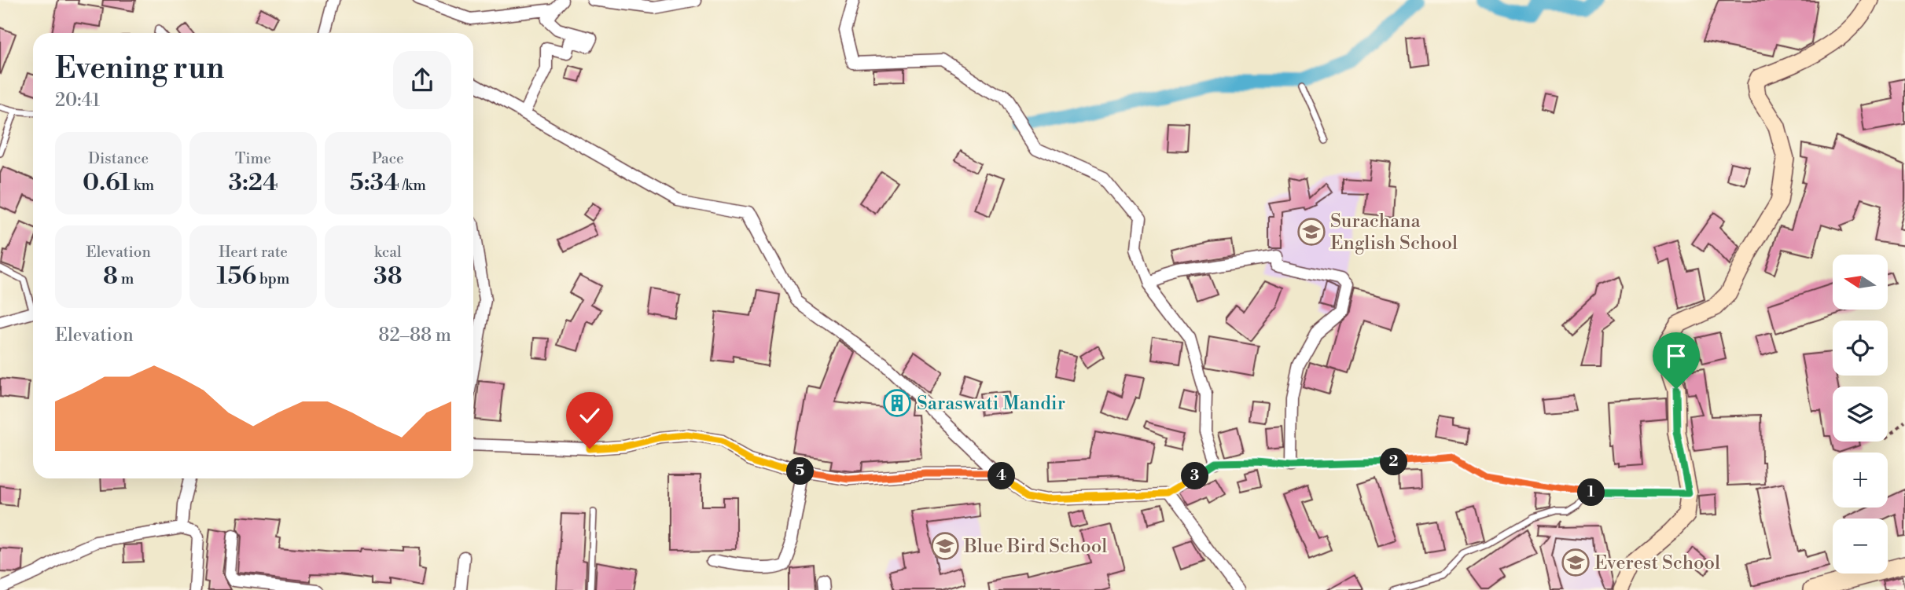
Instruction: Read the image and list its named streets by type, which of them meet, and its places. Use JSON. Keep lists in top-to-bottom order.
{
  "places": {
    "school or university": ["Surachana English School", "Blue Bird School", "Everest School"],
    "building": ["Saraswati Mandir"]
  },
  "north": "left",
  "page": {
    "heading": ["Evening run", "20:41"],
    "stats": [
      ["Distance", "0.61 km"],
      ["Time", "3:24"],
      ["Pace", "5:34 /km"],
      ["Elevation", "8 m"],
      ["Heart rate", "156 bpm"],
      ["kcal", "38"]
    ],
    "map_buttons": ["+", "−"],
    "chart": ["Elevation", "82–88 m"],
    "pins": [
      "2",
      "5",
      "3",
      "4",
      "1"
    ]
  }
}
